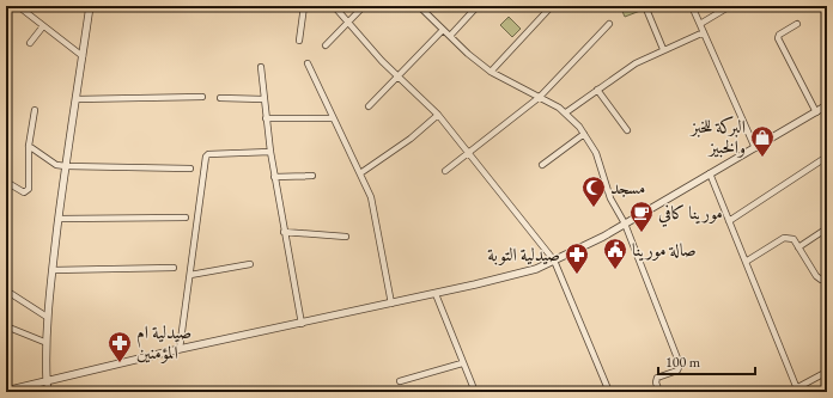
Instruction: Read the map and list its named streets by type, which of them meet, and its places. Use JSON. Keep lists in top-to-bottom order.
{
  "places": {
    "shop": ["البركة للخبز والخبيز"],
    "mosque": ["مسجد"],
    "cafe": ["مورينا كافي"],
    "public building": ["صالة مورينا"],
    "pharmacy": ["صيدلية التوبة", "صيدلية ام المؤمنين"]
  },
  "scale_bar": "100 m"
}
